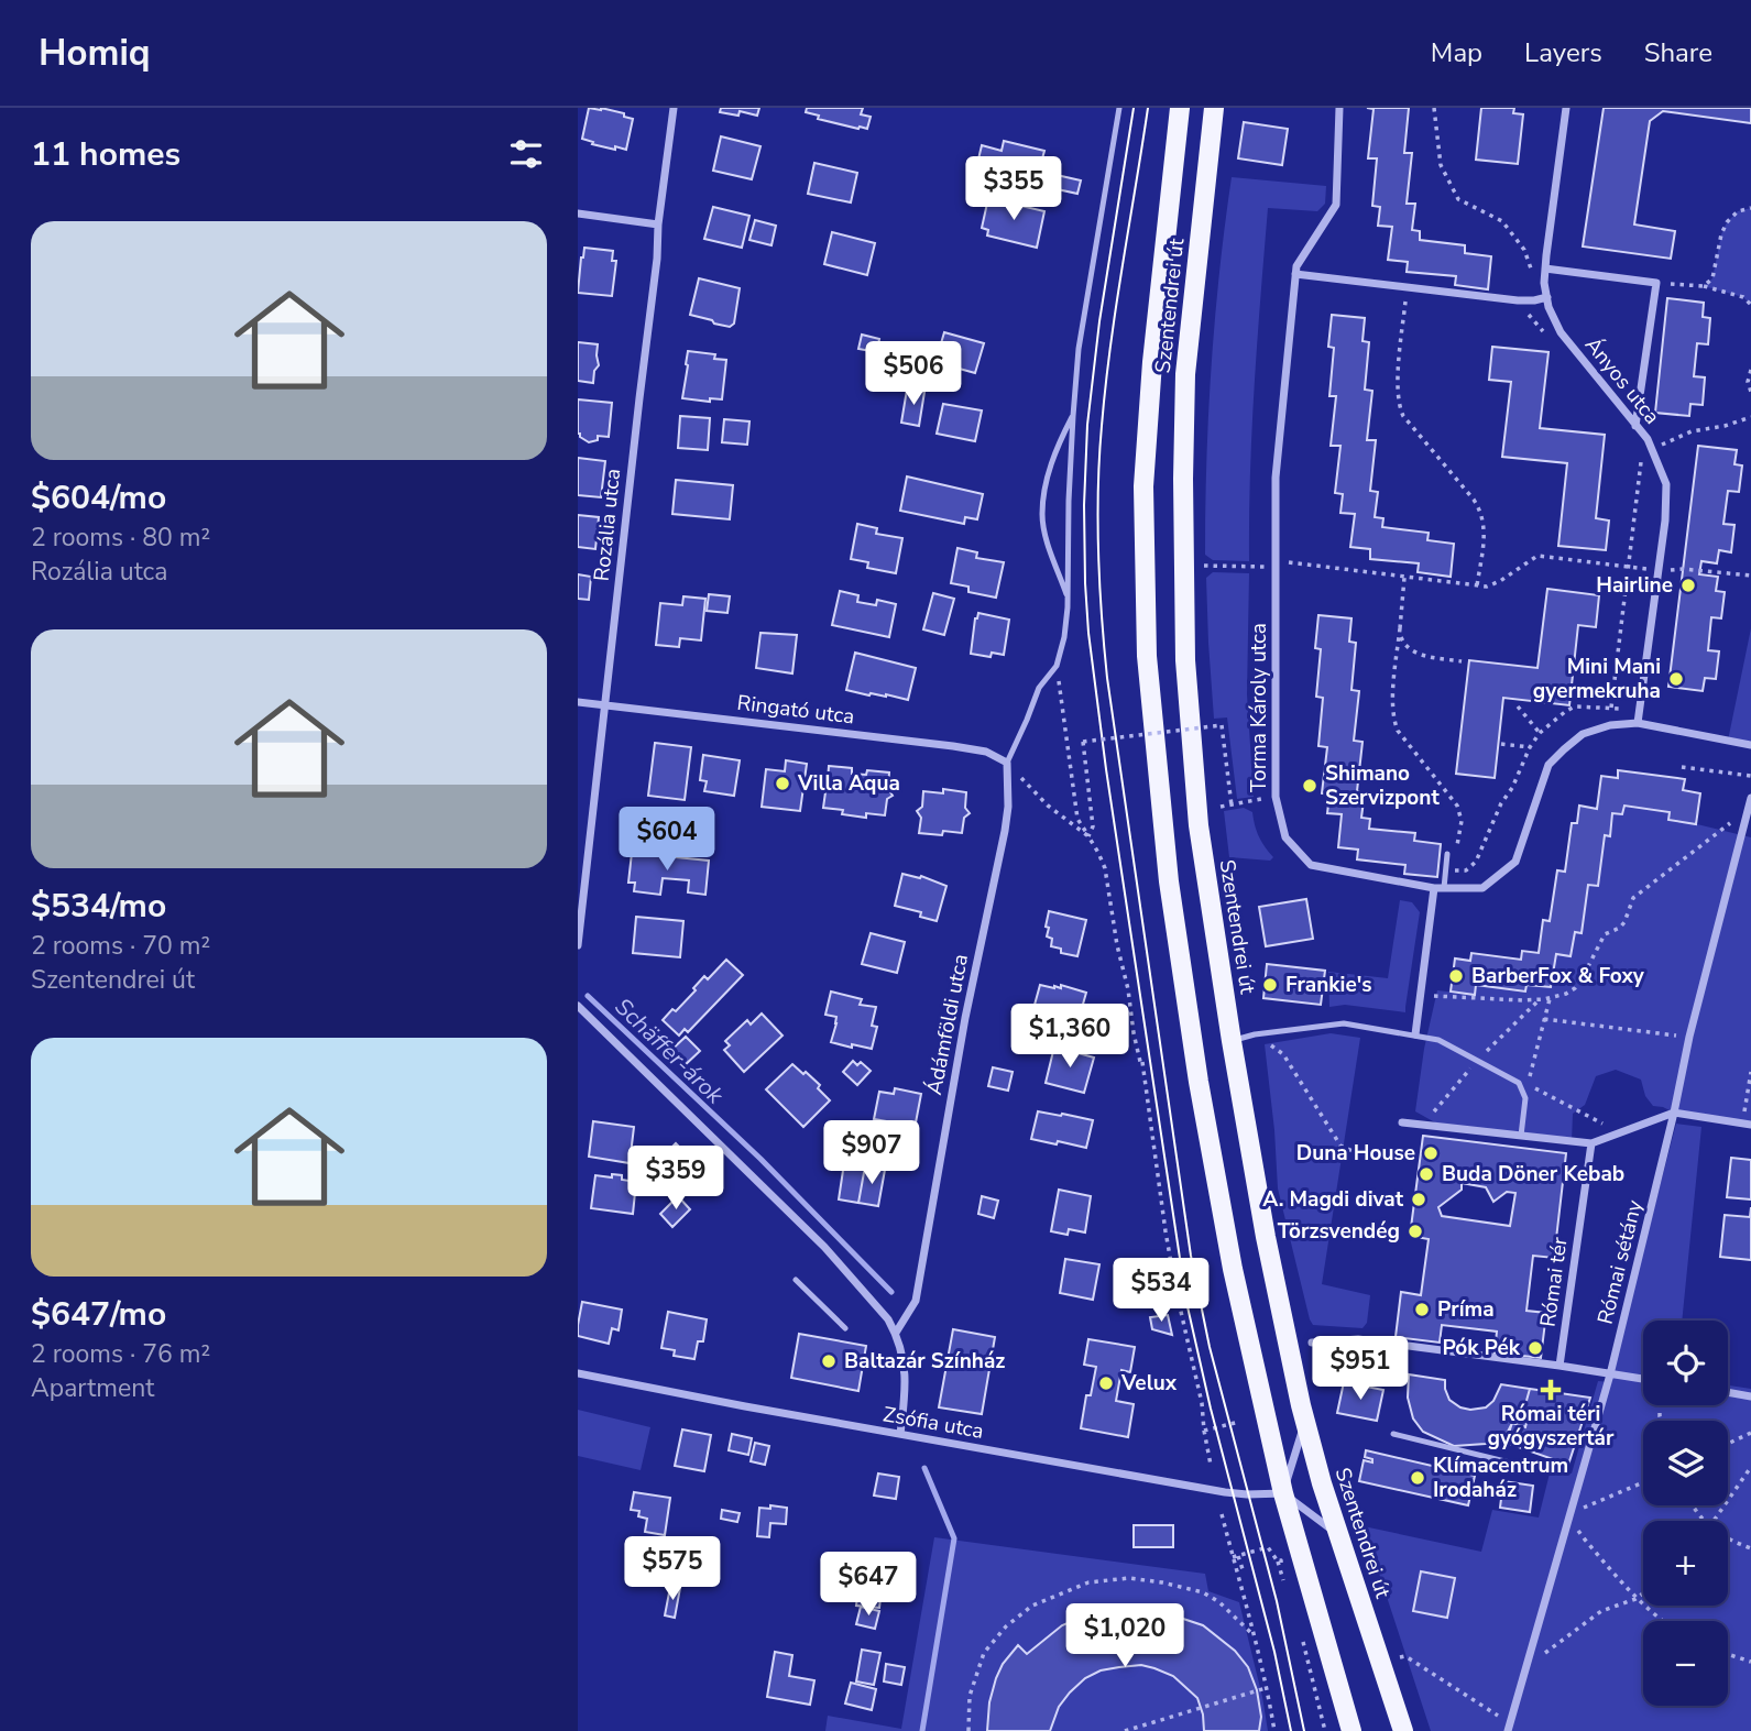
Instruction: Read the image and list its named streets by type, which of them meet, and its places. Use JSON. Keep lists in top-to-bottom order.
{
  "streets": {
    "main road": ["Szentendrei út"],
    "street": [
      "Ányos utca",
      "Rozália utca",
      "Torma Károly utca",
      "Ringató utca",
      "Ádámföldi utca",
      "Római sétány",
      "Római tér",
      "Zsófia utca"
    ]
  },
  "crossings": [
    ["Szentendrei út", "Zsófia utca"],
    ["Ányos utca", "Torma Károly utca"],
    ["Rozália utca", "Ringató utca"],
    ["Ringató utca", "Ádámföldi utca"]
  ],
  "water": ["Schäffer-árok"],
  "places": {
    "other": [
      "Hairline",
      "Mini Mani gyermekruha",
      "Villa Aqua",
      "Shimano Szervizpont",
      "BarberFox & Foxy",
      "Frankie's",
      "Duna House",
      "Buda Döner Kebab",
      "A. Magdi divat",
      "Törzsvendég",
      "Príma",
      "Pók Pék",
      "Baltazár Színház",
      "Velux",
      "Klímacentrum Irodaház"
    ],
    "health": ["Római téri gyógyszertár"]
  },
  "page": {
    "header": "Homiq",
    "nav": ["Map", "Layers", "Share"],
    "heading": "11 homes",
    "price": [
      "$355",
      "$506",
      "$604",
      "$1,360",
      "$907",
      "$359",
      "$534",
      "$951",
      "$575",
      "$647",
      "$1,020"
    ],
    "list": [
      {
        "name": "$604/mo",
        "note": "2 rooms · 80 m² · Rozália utca"
      },
      {
        "name": "$534/mo",
        "note": "2 rooms · 70 m² · Szentendrei út"
      },
      {
        "name": "$647/mo",
        "note": "2 rooms · 76 m² · Apartment"
      }
    ],
    "map_buttons": ["+", "−"]
  }
}
